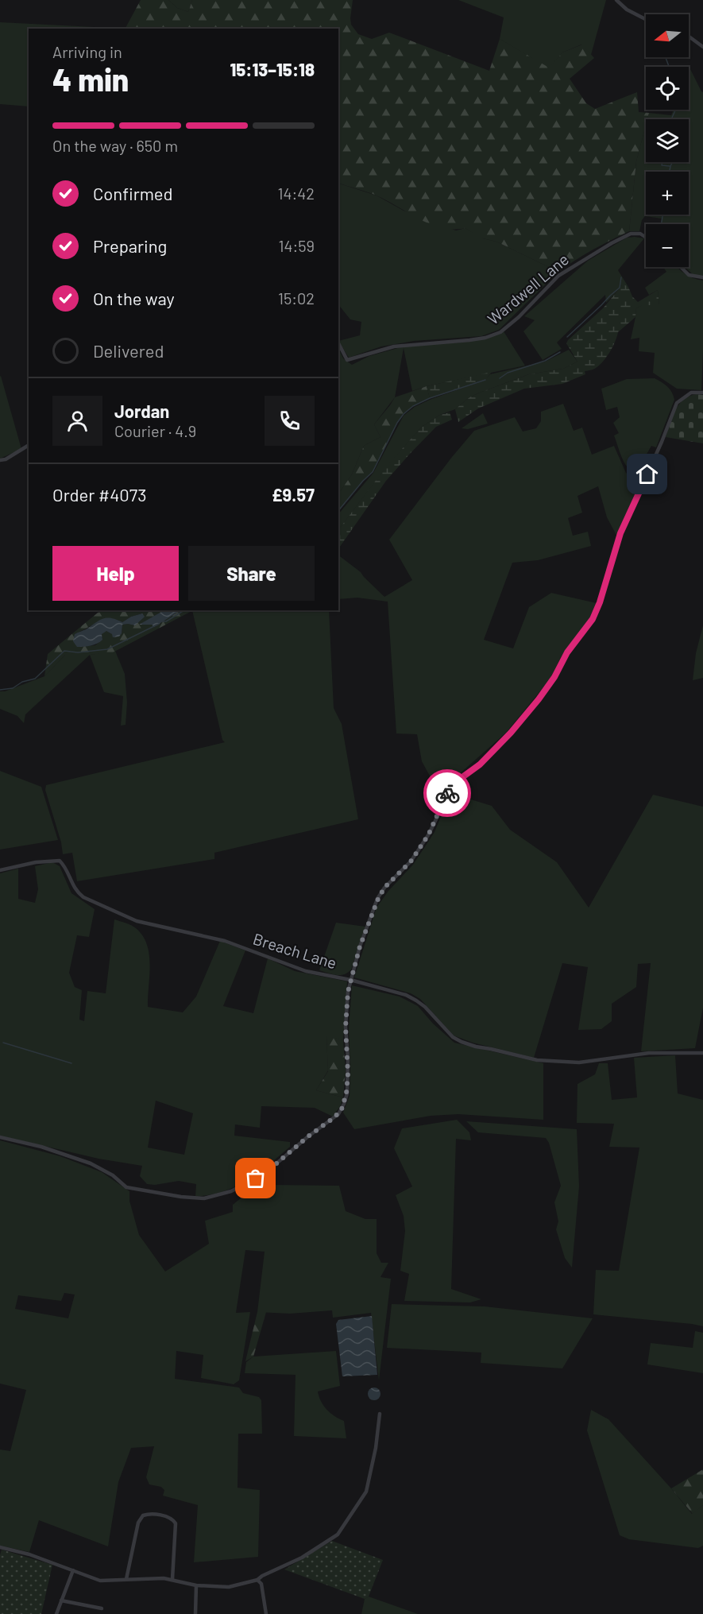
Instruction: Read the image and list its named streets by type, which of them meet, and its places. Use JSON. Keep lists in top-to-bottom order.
{
  "streets": {
    "street": ["Wardwell Lane", "Breach Lane"]
  },
  "north": "left",
  "page": {
    "map_buttons": ["+", "−"],
    "heading": ["4 min", "Arriving in", "15:13–15:18"],
    "panel": [
      "Jordan",
      "Courier · 4.9",
      "Order #4073",
      "£9.57"
    ],
    "bar": "On the way · 650 m",
    "list": [
      ["Confirmed", "14:42"],
      ["Preparing", "14:59"],
      ["On the way", "15:02"],
      "Delivered"
    ],
    "buttons": ["Help", "Share"]
  }
}
